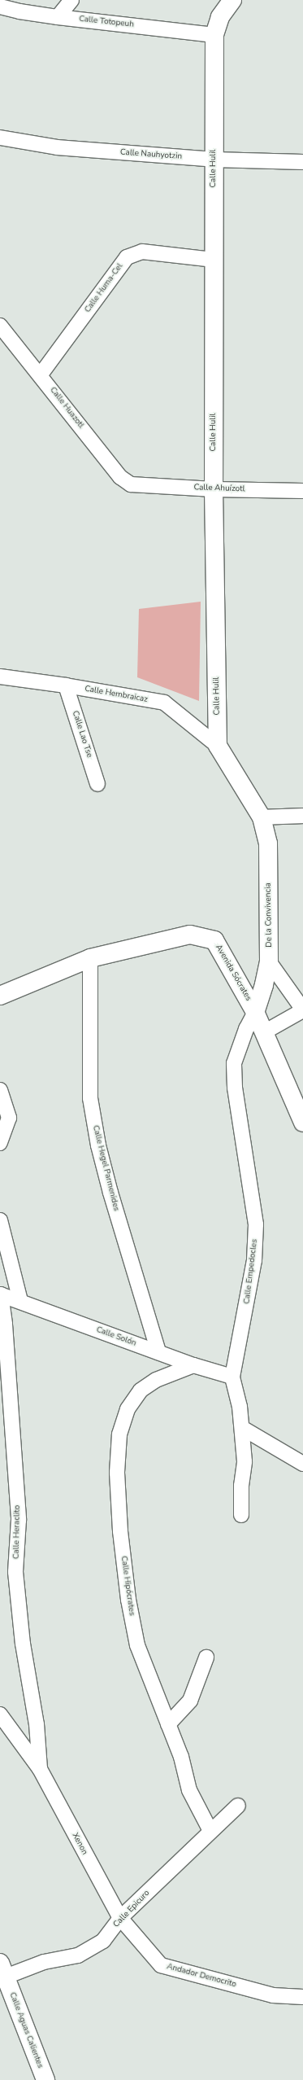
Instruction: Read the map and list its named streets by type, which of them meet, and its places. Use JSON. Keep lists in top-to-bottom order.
{
  "streets": {
    "street": [
      "Calle Totopeuh",
      "Calle Nauhyotzin",
      "Calle Hulil",
      "Calle Huma-Cel",
      "Calle Huazotl",
      "Calle Ahuízotl",
      "Calle Hembraicaz",
      "Calle Lao Tse",
      "De la Convivencia",
      "Avenida Sócrates",
      "Calle Hegel Parmenides",
      "Calle Empedocles",
      "Calle Solón",
      "Calle Heraclito",
      "Calle Hipócrates",
      "Xenon",
      "Calle Epicuro",
      "Andador Democrito",
      "Calle Aguas Calientes"
    ]
  },
  "crossings": [
    ["Calle Totopeuh", "Calle Hulil"],
    ["Calle Nauhyotzin", "Calle Hulil"],
    ["Calle Hulil", "Calle Huma-Cel"],
    ["Calle Hulil", "Calle Ahuízotl"],
    ["Calle Hulil", "Calle Hembraicaz"],
    ["Calle Huma-Cel", "Calle Huazotl"],
    ["Calle Huazotl", "Calle Ahuízotl"],
    ["Calle Hembraicaz", "Calle Lao Tse"],
    ["De la Convivencia", "Avenida Sócrates"],
    ["De la Convivencia", "Calle Empedocles"],
    ["Avenida Sócrates", "Calle Hegel Parmenides"],
    ["Avenida Sócrates", "Calle Empedocles"],
    ["Calle Hegel Parmenides", "Calle Solón"],
    ["Calle Empedocles", "Calle Solón"],
    ["Calle Solón", "Calle Heraclito"],
    ["Calle Solón", "Calle Hipócrates"],
    ["Calle Heraclito", "Xenon"],
    ["Calle Hipócrates", "Calle Epicuro"],
    ["Xenon", "Calle Epicuro"],
    ["Xenon", "Andador Democrito"],
    ["Calle Epicuro", "Andador Democrito"],
    ["Calle Epicuro", "Calle Aguas Calientes"]
  ]
}
